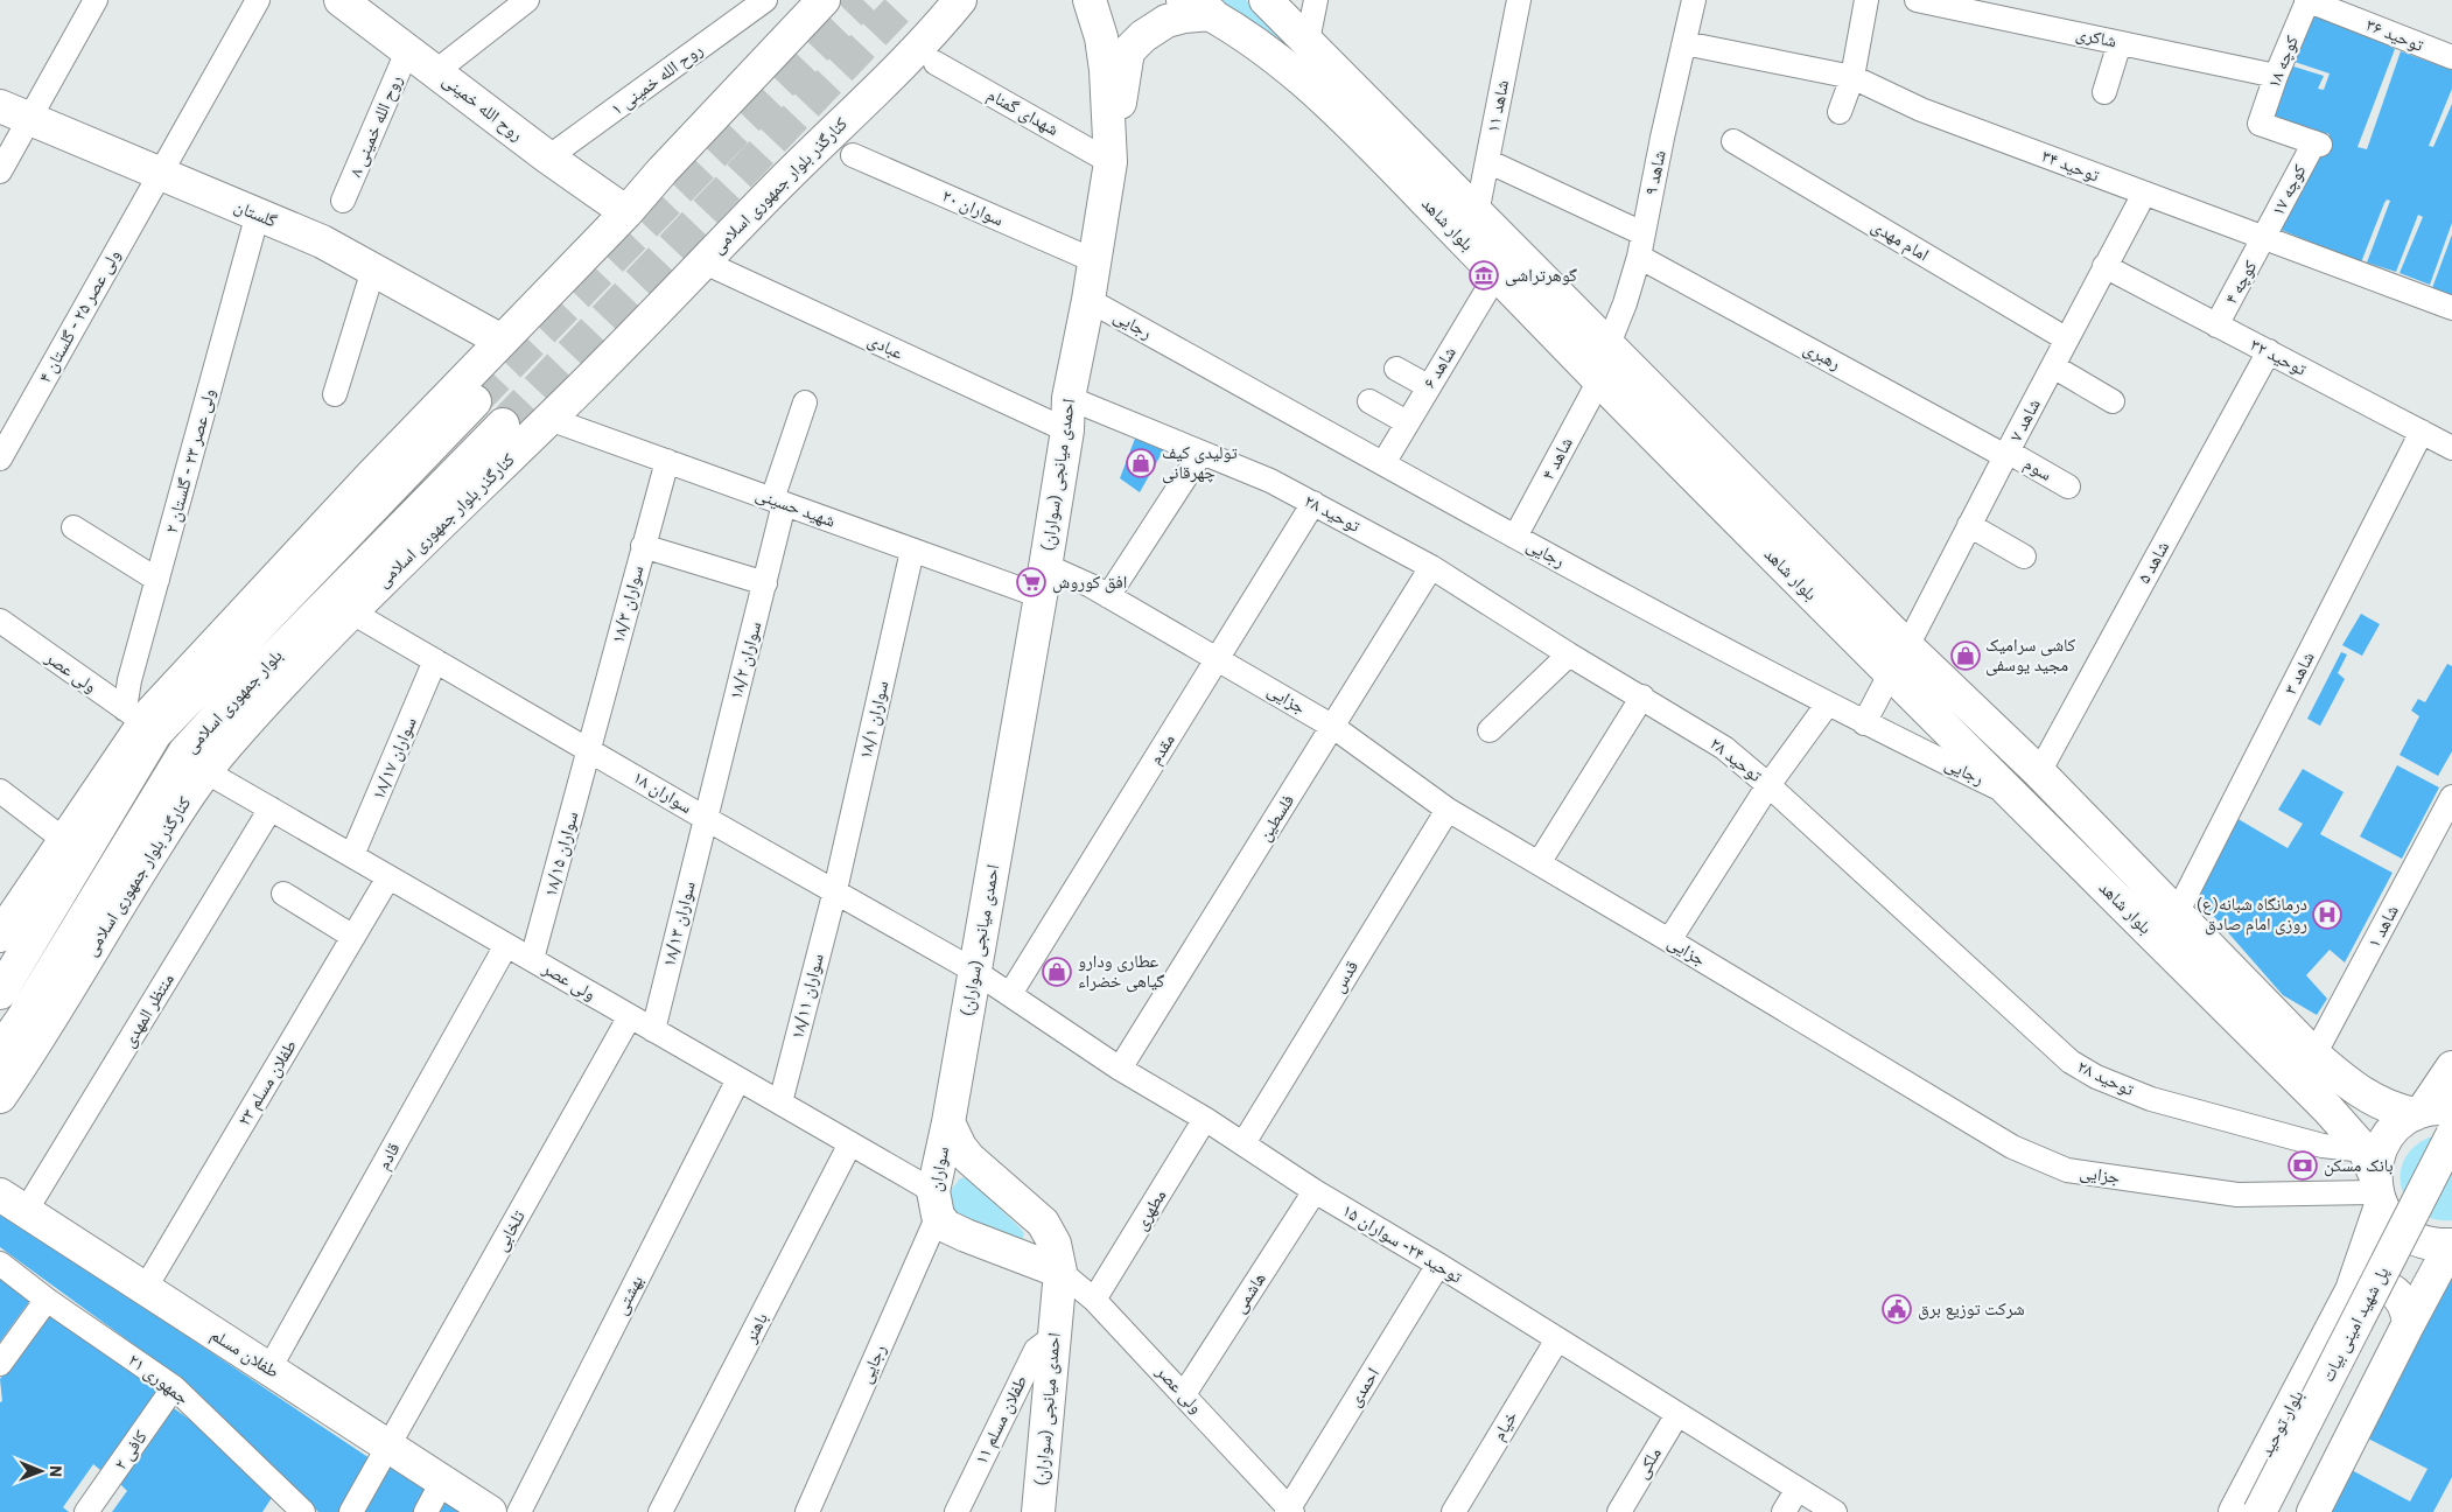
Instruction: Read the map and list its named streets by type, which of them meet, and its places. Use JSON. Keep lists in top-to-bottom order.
{
  "streets": {
    "main road": [
      "روح الله خمینی",
      "کنارگذر بلوار جمهوری اسلامی",
      "گلستان",
      "بلوار شاهد",
      "احمدی میانجی (سواران)",
      "بلوار جمهوری اسلامی",
      "سواران",
      "پل شهید امینی بیات",
      "طفلان مسلم",
      "بلوار توحید"
    ],
    "street": [
      "توحید ۳۶",
      "شاکری",
      "کوچه ۱۸",
      "روح الله خمینی ۱",
      "شاهد ۱۱",
      "شهدای گمنام",
      "روح الله خمینی ۸",
      "توحید ۳۴",
      "شاهد ۹",
      "کوچه ۱۷",
      "سواران ۲۰",
      "امام مهدی",
      "کوچه ۴",
      "ولی عصر ۲۵ - گلستان ۴",
      "رجایی",
      "عبادی",
      "رهبری",
      "توحید ۳۲",
      "شاهد ۶",
      "شاهد ۷",
      "شاهد ۴",
      "ولی عصر ۲۳ - گلستان ۲",
      "سوم",
      "شهید حسینی",
      "توحید ۲۸",
      "شاهد ۵",
      "سواران ۱۸/۳",
      "سواران ۱۸/۲",
      "ولی عصر",
      "شاهد ۳",
      "جزایی",
      "سواران ۱۸/۱",
      "مقدم",
      "سواران ۱۸/۱۷",
      "سواران ۱۸",
      "فلسطین",
      "سواران ۱۸/۱۵",
      "سواران ۱۸/۱۳",
      "شاهد ۱",
      "قدس",
      "سواران ۱۸/۱۱",
      "منتظر المهدی",
      "طفلان مسلم ۲۳",
      "قادم",
      "مطهری",
      "تلخابی",
      "توحید ۲۴- سواران ۱۵",
      "هاشمی",
      "بهشتی",
      "باهنر",
      "جمهوری ۲۱",
      "احمدی",
      "طفلان مسلم ۱۱",
      "خیام",
      "کافی ۲",
      "ملکی"
    ]
  },
  "crossings": [
    ["توحید ۳۶", "کوچه ۱۸"],
    ["شاکری", "کوچه ۱۸"],
    ["کوچه ۱۸", "کوچه ۱۷"],
    ["روح الله خمینی ۱", "روح الله خمینی"],
    ["شاهد ۱۱", "بلوار شاهد"],
    ["روح الله خمینی", "روح الله خمینی ۸"],
    ["شهدای گمنام", "احمدی میانجی (سواران)"],
    ["توحید ۳۴", "شاهد ۹"],
    ["توحید ۳۴", "کوچه ۱۷"],
    ["توحید ۳۴", "کوچه ۴"],
    ["توحید ۳۴", "شاهد ۷"],
    ["شاهد ۹", "بلوار شاهد"],
    ["شاهد ۹", "رهبری"],
    ["کنارگذر بلوار جمهوری اسلامی", "عبادی"],
    ["کنارگذر بلوار جمهوری اسلامی", "شهید حسینی"],
    ["کنارگذر بلوار جمهوری اسلامی", "ولی عصر"],
    ["کنارگذر بلوار جمهوری اسلامی", "سواران ۱۸"],
    ["کوچه ۱۷", "کوچه ۴"],
    ["سواران ۲۰", "احمدی میانجی (سواران)"],
    ["گلستان", "ولی عصر ۲۵ - گلستان ۴"],
    ["گلستان", "ولی عصر ۲۳ - گلستان ۲"],
    ["بلوار شاهد", "رجایی"],
    ["بلوار شاهد", "شاهد ۶"],
    ["بلوار شاهد", "شاهد ۷"],
    ["بلوار شاهد", "شاهد ۴"],
    ["بلوار شاهد", "توحید ۲۸"],
    ["بلوار شاهد", "شاهد ۵"],
    ["بلوار شاهد", "شاهد ۳"],
    ["بلوار شاهد", "جزایی"],
    ["بلوار شاهد", "شاهد ۱"],
    ["بلوار شاهد", "بلوار توحید"],
    ["امام مهدی", "شاهد ۷"],
    ["کوچه ۴", "توحید ۳۲"],
    ["رجایی", "شاهد ۶"],
    ["رجایی", "شاهد ۴"],
    ["رجایی", "احمدی میانجی (سواران)"],
    ["رجایی", "ولی عصر"],
    ["رجایی", "سواران"],
    ["عبادی", "احمدی میانجی (سواران)"],
    ["رهبری", "شاهد ۷"],
    ["رهبری", "سوم"],
    ["توحید ۳۲", "شاهد ۷"],
    ["توحید ۳۲", "شاهد ۵"],
    ["توحید ۳۲", "شاهد ۳"],
    ["شاهد ۷", "سوم"],
    ["ولی عصر ۲۳ - گلستان ۲", "ولی عصر"],
    ["احمدی میانجی (سواران)", "شهید حسینی"],
    ["احمدی میانجی (سواران)", "توحید ۲۸"],
    ["احمدی میانجی (سواران)", "ولی عصر"],
    ["احمدی میانجی (سواران)", "جزایی"],
    ["احمدی میانجی (سواران)", "سواران ۱۸"],
    ["احمدی میانجی (سواران)", "سواران"],
    ["احمدی میانجی (سواران)", "توحید ۲۴- سواران ۱۵"],
    ["احمدی میانجی (سواران)", "طفلان مسلم ۱۱"],
    ["شهید حسینی", "سواران ۱۸/۳"],
    ["شهید حسینی", "سواران ۱۸/۲"],
    ["شهید حسینی", "سواران ۱۸/۱"],
    ["توحید ۲۸", "جزایی"],
    ["توحید ۲۸", "مقدم"],
    ["توحید ۲۸", "فلسطین"],
    ["توحید ۲۸", "بلوار توحید"],
    ["سواران ۱۸/۳", "سواران ۱۸"],
    ["سواران ۱۸/۳", "سواران ۱۸/۱۵"],
    ["سواران ۱۸/۲", "سواران ۱۸"],
    ["سواران ۱۸/۲", "سواران ۱۸/۱۳"],
    ["ولی عصر", "سواران ۱۸/۱۷"],
    ["ولی عصر", "سواران ۱۸/۱۵"],
    ["ولی عصر", "سواران ۱۸/۱۳"],
    ["ولی عصر", "سواران ۱۸/۱۱"],
    ["ولی عصر", "منتظر المهدی"],
    ["ولی عصر", "طفلان مسلم ۲۳"],
    ["ولی عصر", "قادم"],
    ["ولی عصر", "سواران"],
    ["ولی عصر", "مطهری"],
    ["ولی عصر", "تلخابی"],
    ["ولی عصر", "هاشمی"],
    ["ولی عصر", "بهشتی"],
    ["ولی عصر", "باهنر"],
    ["ولی عصر", "احمدی"],
    ["جزایی", "مقدم"],
    ["جزایی", "فلسطین"],
    ["جزایی", "قدس"],
    ["جزایی", "بلوار توحید"],
    ["سواران ۱۸/۱", "سواران ۱۸"],
    ["سواران ۱۸/۱", "سواران ۱۸/۱۱"],
    ["مقدم", "توحید ۲۴- سواران ۱۵"],
    ["سواران ۱۸/۱۷", "سواران ۱۸"],
    ["سواران ۱۸", "سواران ۱۸/۱۵"],
    ["سواران ۱۸", "سواران ۱۸/۱۳"],
    ["سواران ۱۸", "سواران ۱۸/۱۱"],
    ["سواران ۱۸", "توحید ۲۴- سواران ۱۵"],
    ["فلسطین", "توحید ۲۴- سواران ۱۵"],
    ["قدس", "توحید ۲۴- سواران ۱۵"],
    ["منتظر المهدی", "طفلان مسلم"],
    ["طفلان مسلم ۲۳", "طفلان مسلم"],
    ["قادم", "طفلان مسلم"],
    ["مطهری", "توحید ۲۴- سواران ۱۵"],
    ["تلخابی", "طفلان مسلم"],
    ["توحید ۲۴- سواران ۱۵", "هاشمی"],
    ["توحید ۲۴- سواران ۱۵", "احمدی"],
    ["توحید ۲۴- سواران ۱۵", "خیام"],
    ["توحید ۲۴- سواران ۱۵", "ملکی"],
    ["جمهوری ۲۱", "کافی ۲"]
  ],
  "places": {
    "museum": ["گوهرتراشی"],
    "shop": ["تولیدی کیف چهرقانی", "کاشی سرامیک مجید یوسفی", "عطاری ودارو گیاهی خضراء"],
    "supermarket": ["افق کوروش"],
    "hospital": ["(ع)درمانگاه شبانه روزی امام صادق"],
    "bank": ["بانک مسکن"],
    "public building": ["شرکت توزیع برق"]
  },
  "north": "right"
}
